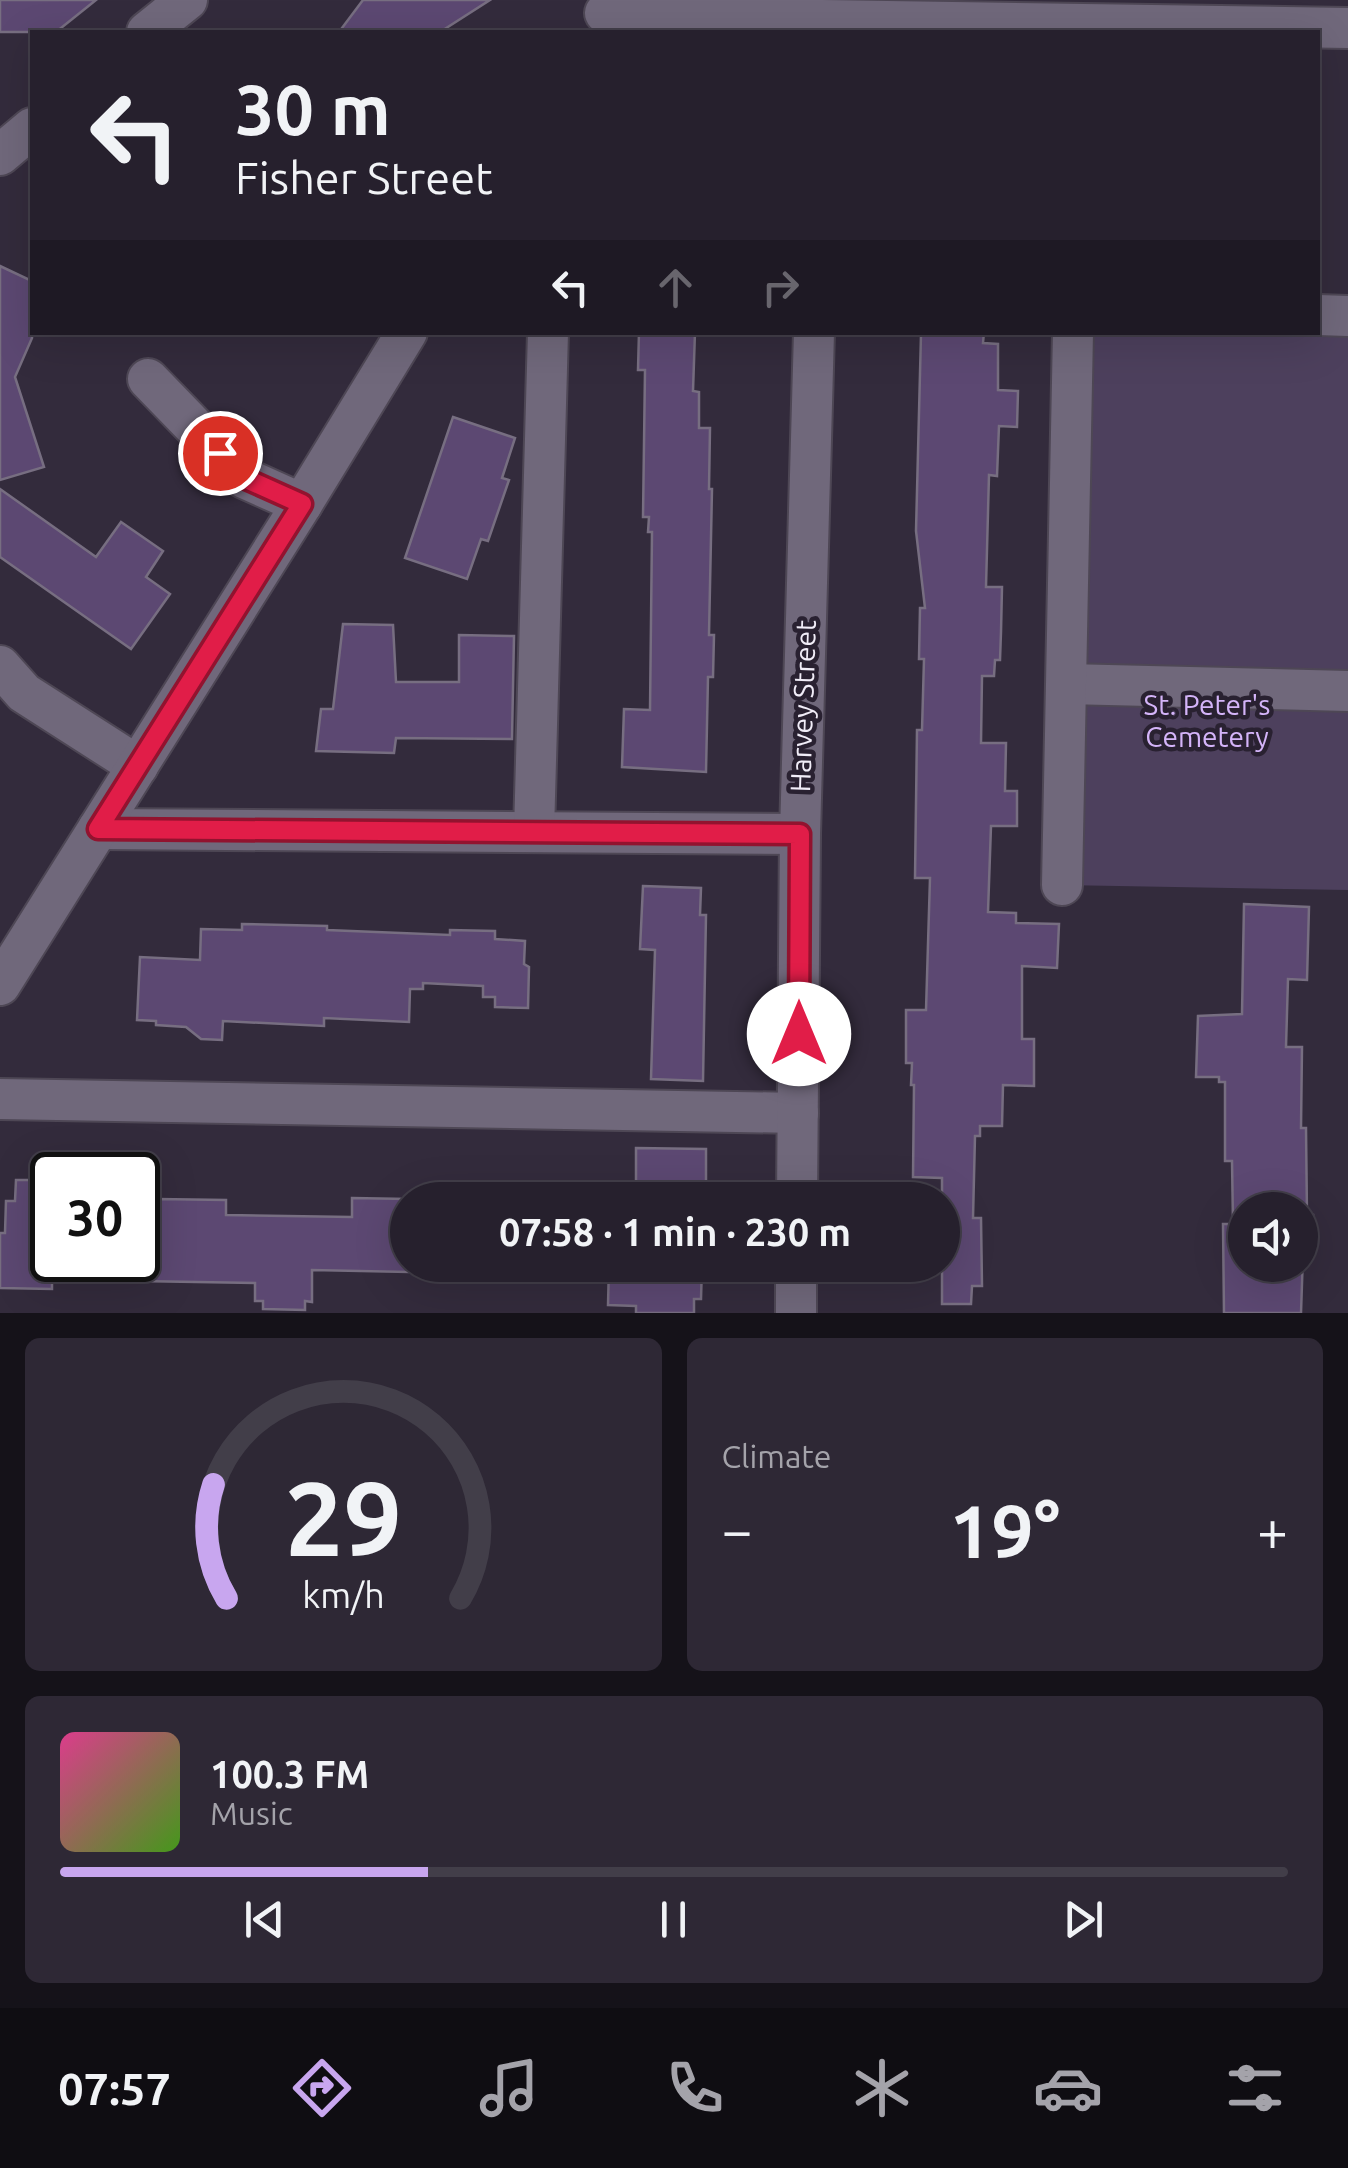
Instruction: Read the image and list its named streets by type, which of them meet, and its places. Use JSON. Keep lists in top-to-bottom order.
{
  "streets": {
    "street": ["Harvey Street"]
  },
  "parks": ["St. Peter's Cemetery"],
  "page": {
    "turn": ["30 m", "Fisher Street"],
    "limit": "30",
    "trip": "07:58 · 1 min · 230 m",
    "tile": "Climate",
    "heat": ["−", "19°", "+"],
    "song": ["100.3 FM", "Music"],
    "tabs": "07:57",
    "gauge": ["29", "km/h"]
  }
}
